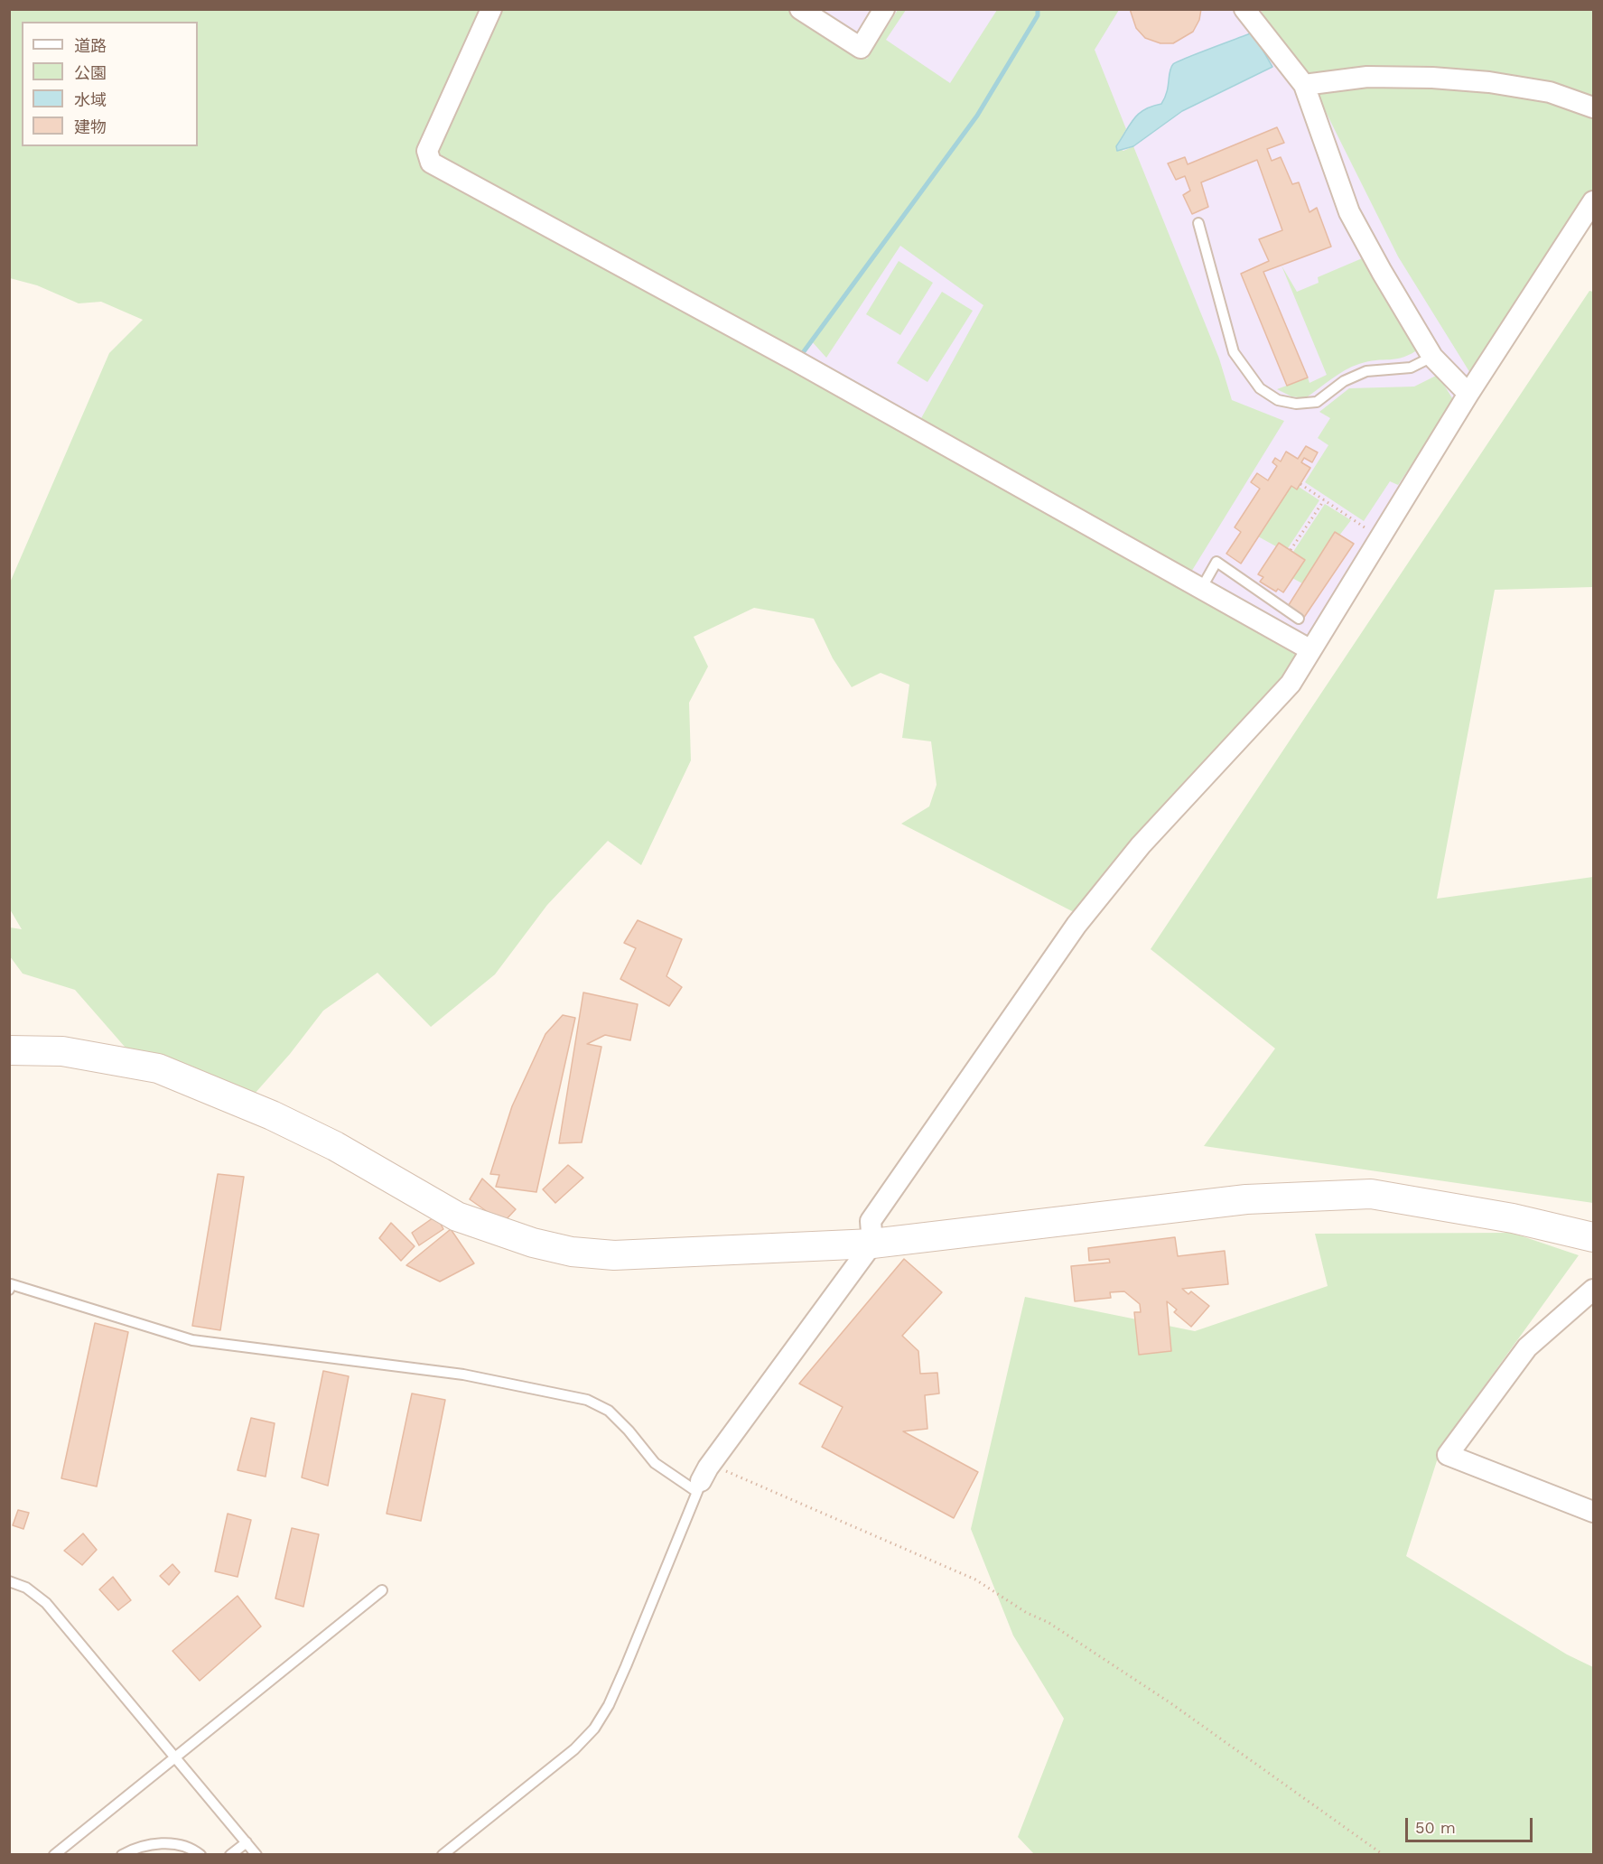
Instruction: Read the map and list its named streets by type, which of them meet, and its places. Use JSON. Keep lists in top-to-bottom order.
{
  "legend": [
    "道路",
    "公園",
    "水域",
    "建物"
  ],
  "scale_bar": "50 m"
}
